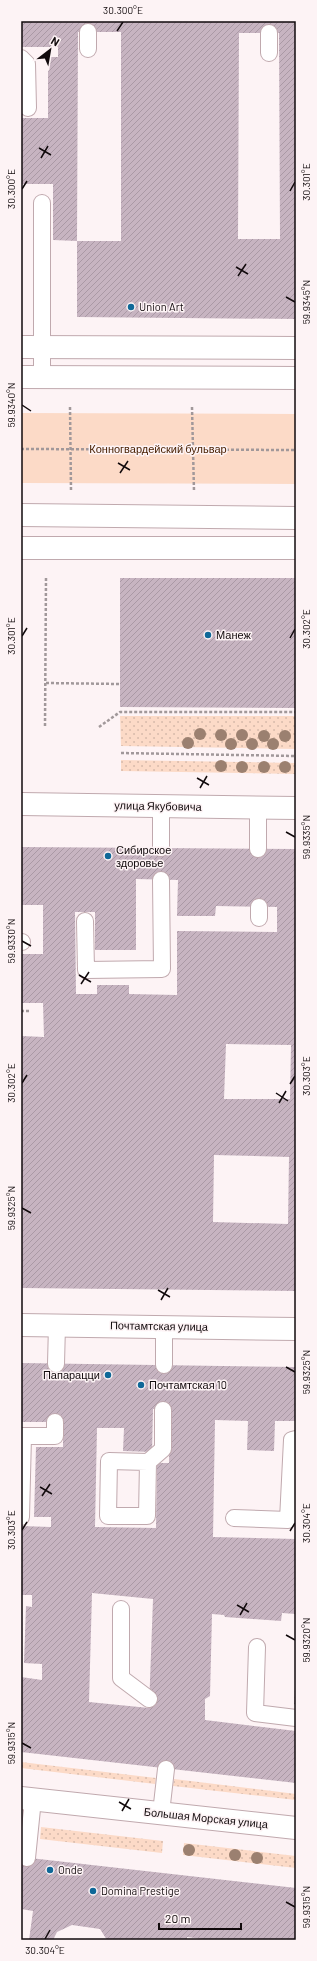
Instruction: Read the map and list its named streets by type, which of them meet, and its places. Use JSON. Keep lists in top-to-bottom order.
{
  "streets": {
    "street": ["улица Якубовича", "Почтамтская улица", "Большая Морская улица"]
  },
  "parks": ["Конногвардейский бульвар"],
  "places": [
    "Union Art",
    "Манеж",
    "Сибирское здоровье",
    "Папарацци",
    "Почтамтская 10",
    "Onde",
    "Domina Prestige"
  ],
  "scale_bar": "20 m",
  "north": "top right",
  "coordinates": [
    "30.300°E",
    "30.301°E",
    "59.9345°N",
    "59.9340°N",
    "30.302°E",
    "59.9335°N",
    "59.9330°N",
    "30.303°E",
    "59.9325°N",
    "30.304°E",
    "59.9320°N",
    "59.9315°N"
  ]
}
